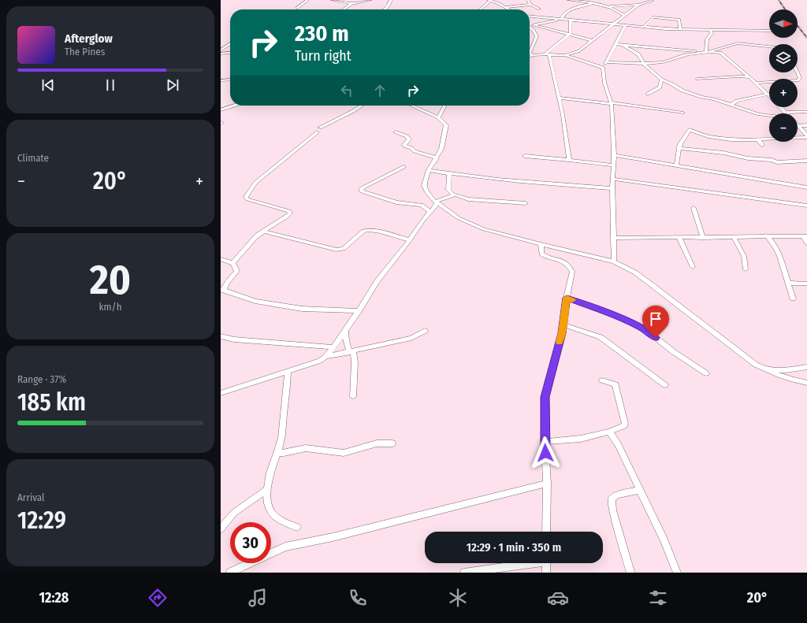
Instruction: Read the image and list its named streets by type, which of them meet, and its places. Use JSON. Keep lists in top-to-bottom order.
{
  "north": "right",
  "page": {
    "map_buttons": ["+", "−"],
    "turn": ["230 m", "Turn right"],
    "song": ["Afterglow", "The Pines"],
    "tile": [
      "Climate",
      ["20", "km/h"],
      ["Range · 37%", "185 km"],
      ["Arrival", "12:29"]
    ],
    "heat": ["−", "20°", "+"],
    "limit": "30",
    "trip": "12:29 · 1 min · 350 m",
    "tabs": ["12:28", "20°"]
  }
}
